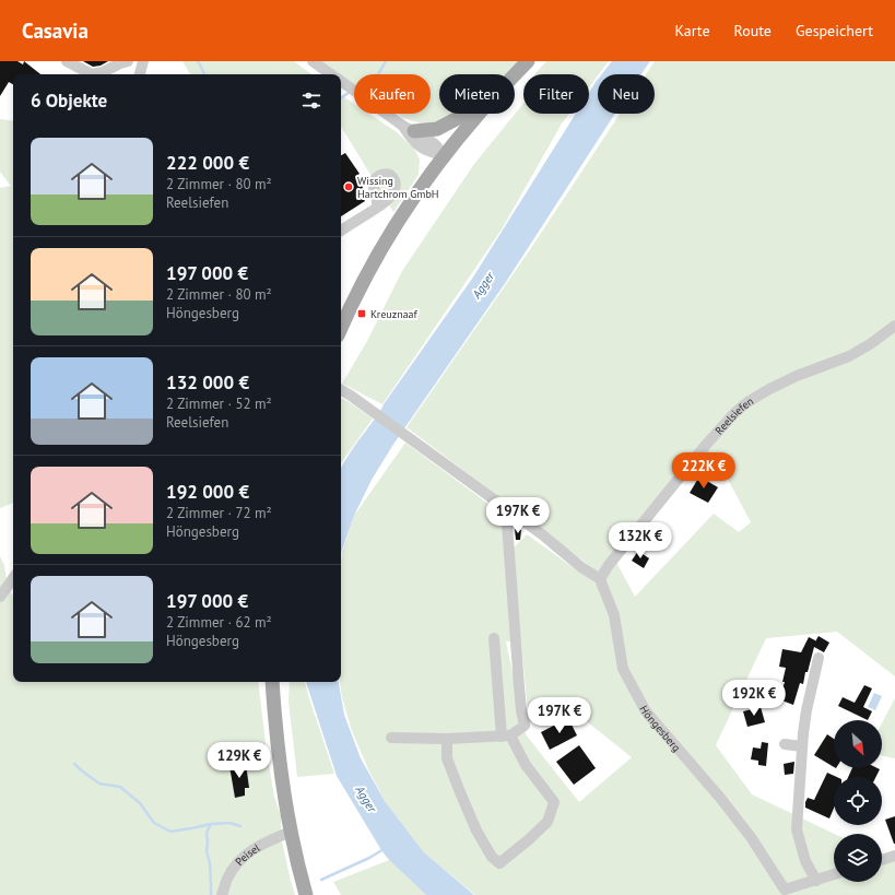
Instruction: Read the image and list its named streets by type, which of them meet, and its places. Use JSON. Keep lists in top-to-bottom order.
{
  "streets": {
    "street": ["Reelsiefen", "Höngesberg", "Peisel"]
  },
  "crossings": [
    ["Reelsiefen", "Höngesberg"]
  ],
  "water": ["Agger"],
  "places": {
    "other": ["Wissing Hartchrom GmbH"],
    "transit": ["Kreuznaaf"]
  },
  "north": "bottom right",
  "page": {
    "header": "Casavia",
    "nav": ["Karte", "Route", "Gespeichert"],
    "chip": [
      "Kaufen",
      "Mieten",
      "Filter",
      "Neu"
    ],
    "heading": "6 Objekte",
    "list": [
      {
        "name": "222 000 €",
        "note": "2 Zimmer · 80 m² · Reelsiefen"
      },
      {
        "name": "197 000 €",
        "note": "2 Zimmer · 80 m² · Höngesberg"
      },
      {
        "name": "132 000 €",
        "note": "2 Zimmer · 52 m² · Reelsiefen"
      },
      {
        "name": "192 000 €",
        "note": "2 Zimmer · 72 m² · Höngesberg"
      },
      {
        "name": "197 000 €",
        "note": "2 Zimmer · 62 m² · Höngesberg"
      }
    ],
    "price": [
      "222K €",
      "197K €",
      "132K €",
      "192K €",
      "197K €",
      "129K €"
    ]
  }
}
